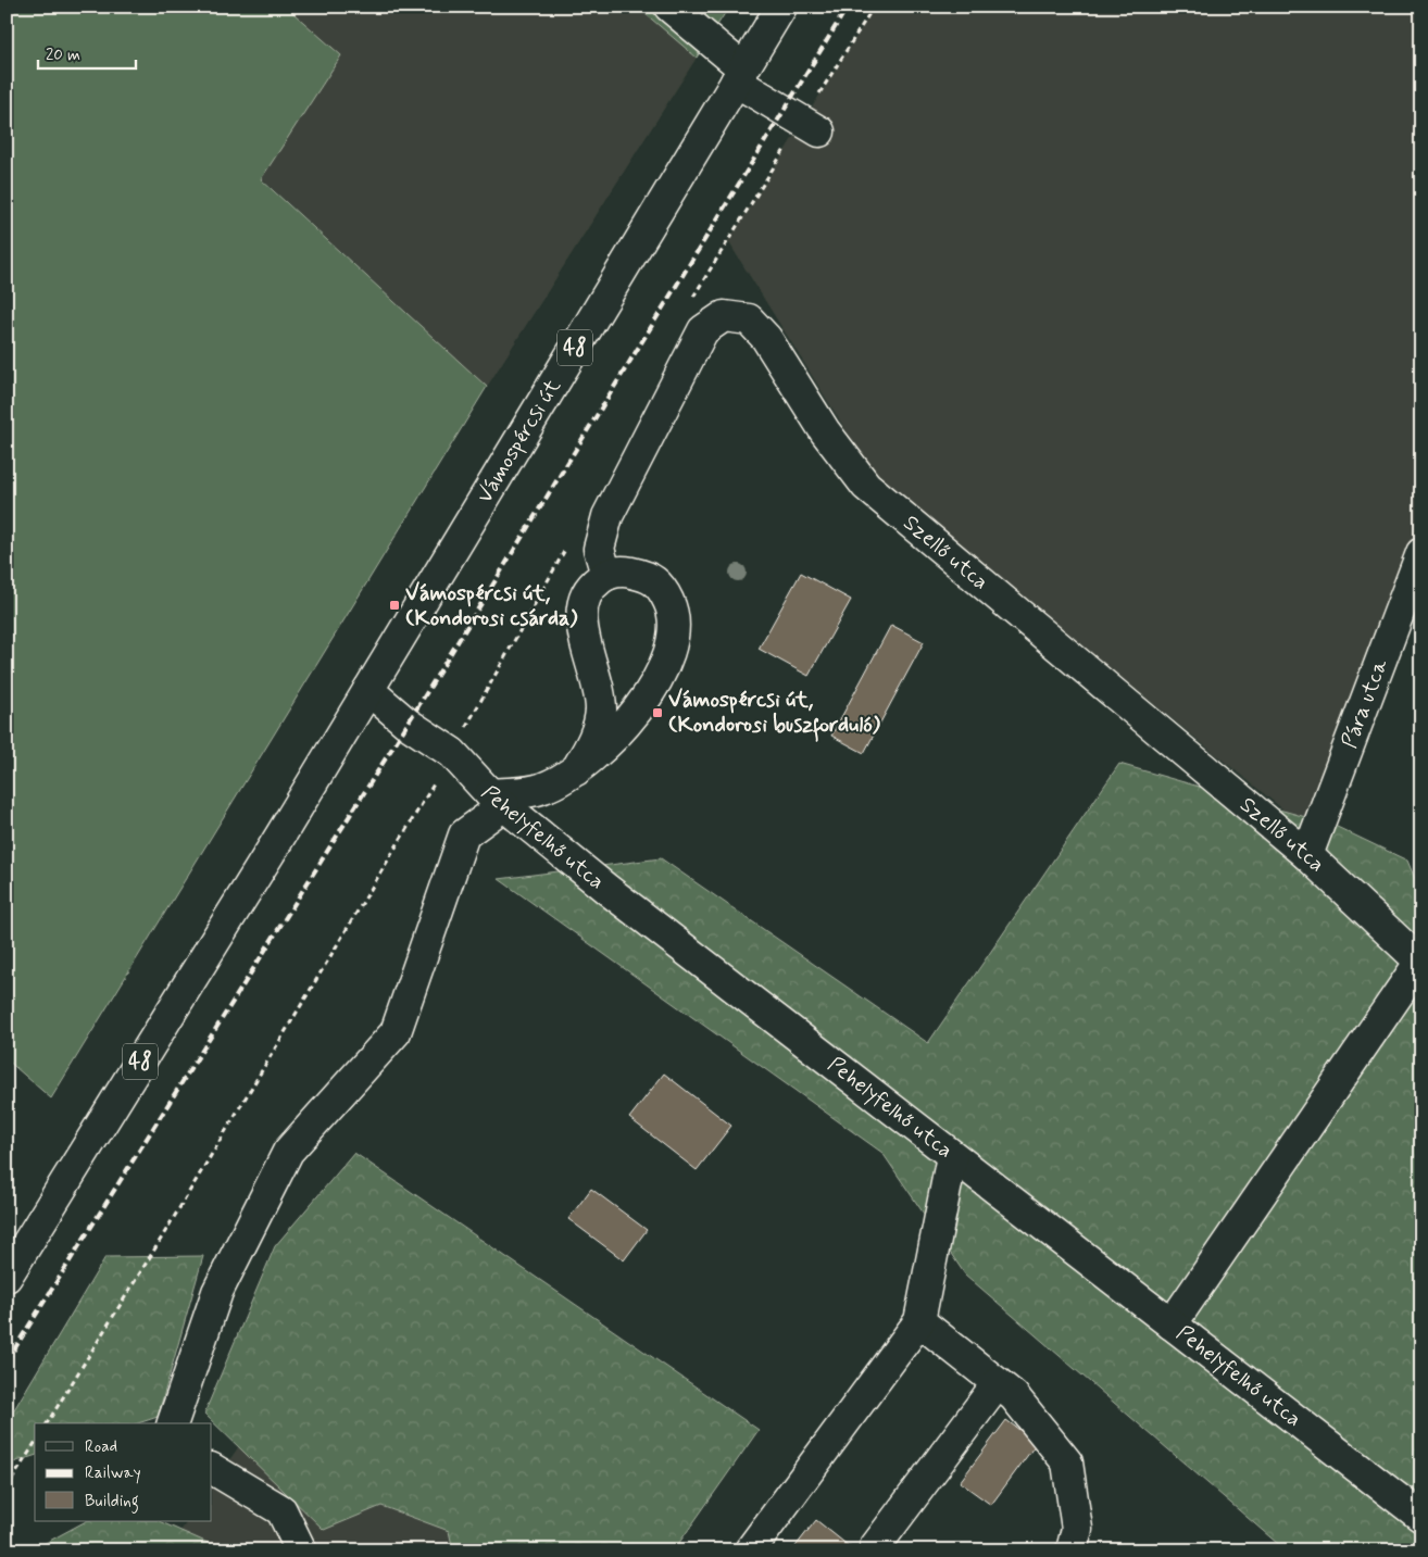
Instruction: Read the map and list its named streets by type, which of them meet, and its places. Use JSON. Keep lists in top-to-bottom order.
{
  "streets": {
    "street": [
      "48",
      "Vámospércsi út",
      "Szellő utca",
      "Pára utca",
      "Pehelyfelhő utca"
    ]
  },
  "crossings": [
    ["Vámospércsi út", "Pehelyfelhő utca"],
    ["Szellő utca", "Pára utca"]
  ],
  "places": {
    "transit": ["Vámospércsi út, (Kondorosi csárda)", "Vámospércsi út, (Kondorosi buszforduló)"]
  },
  "legend": ["Road", "Railway", "Building"],
  "scale_bar": "20 m"
}
